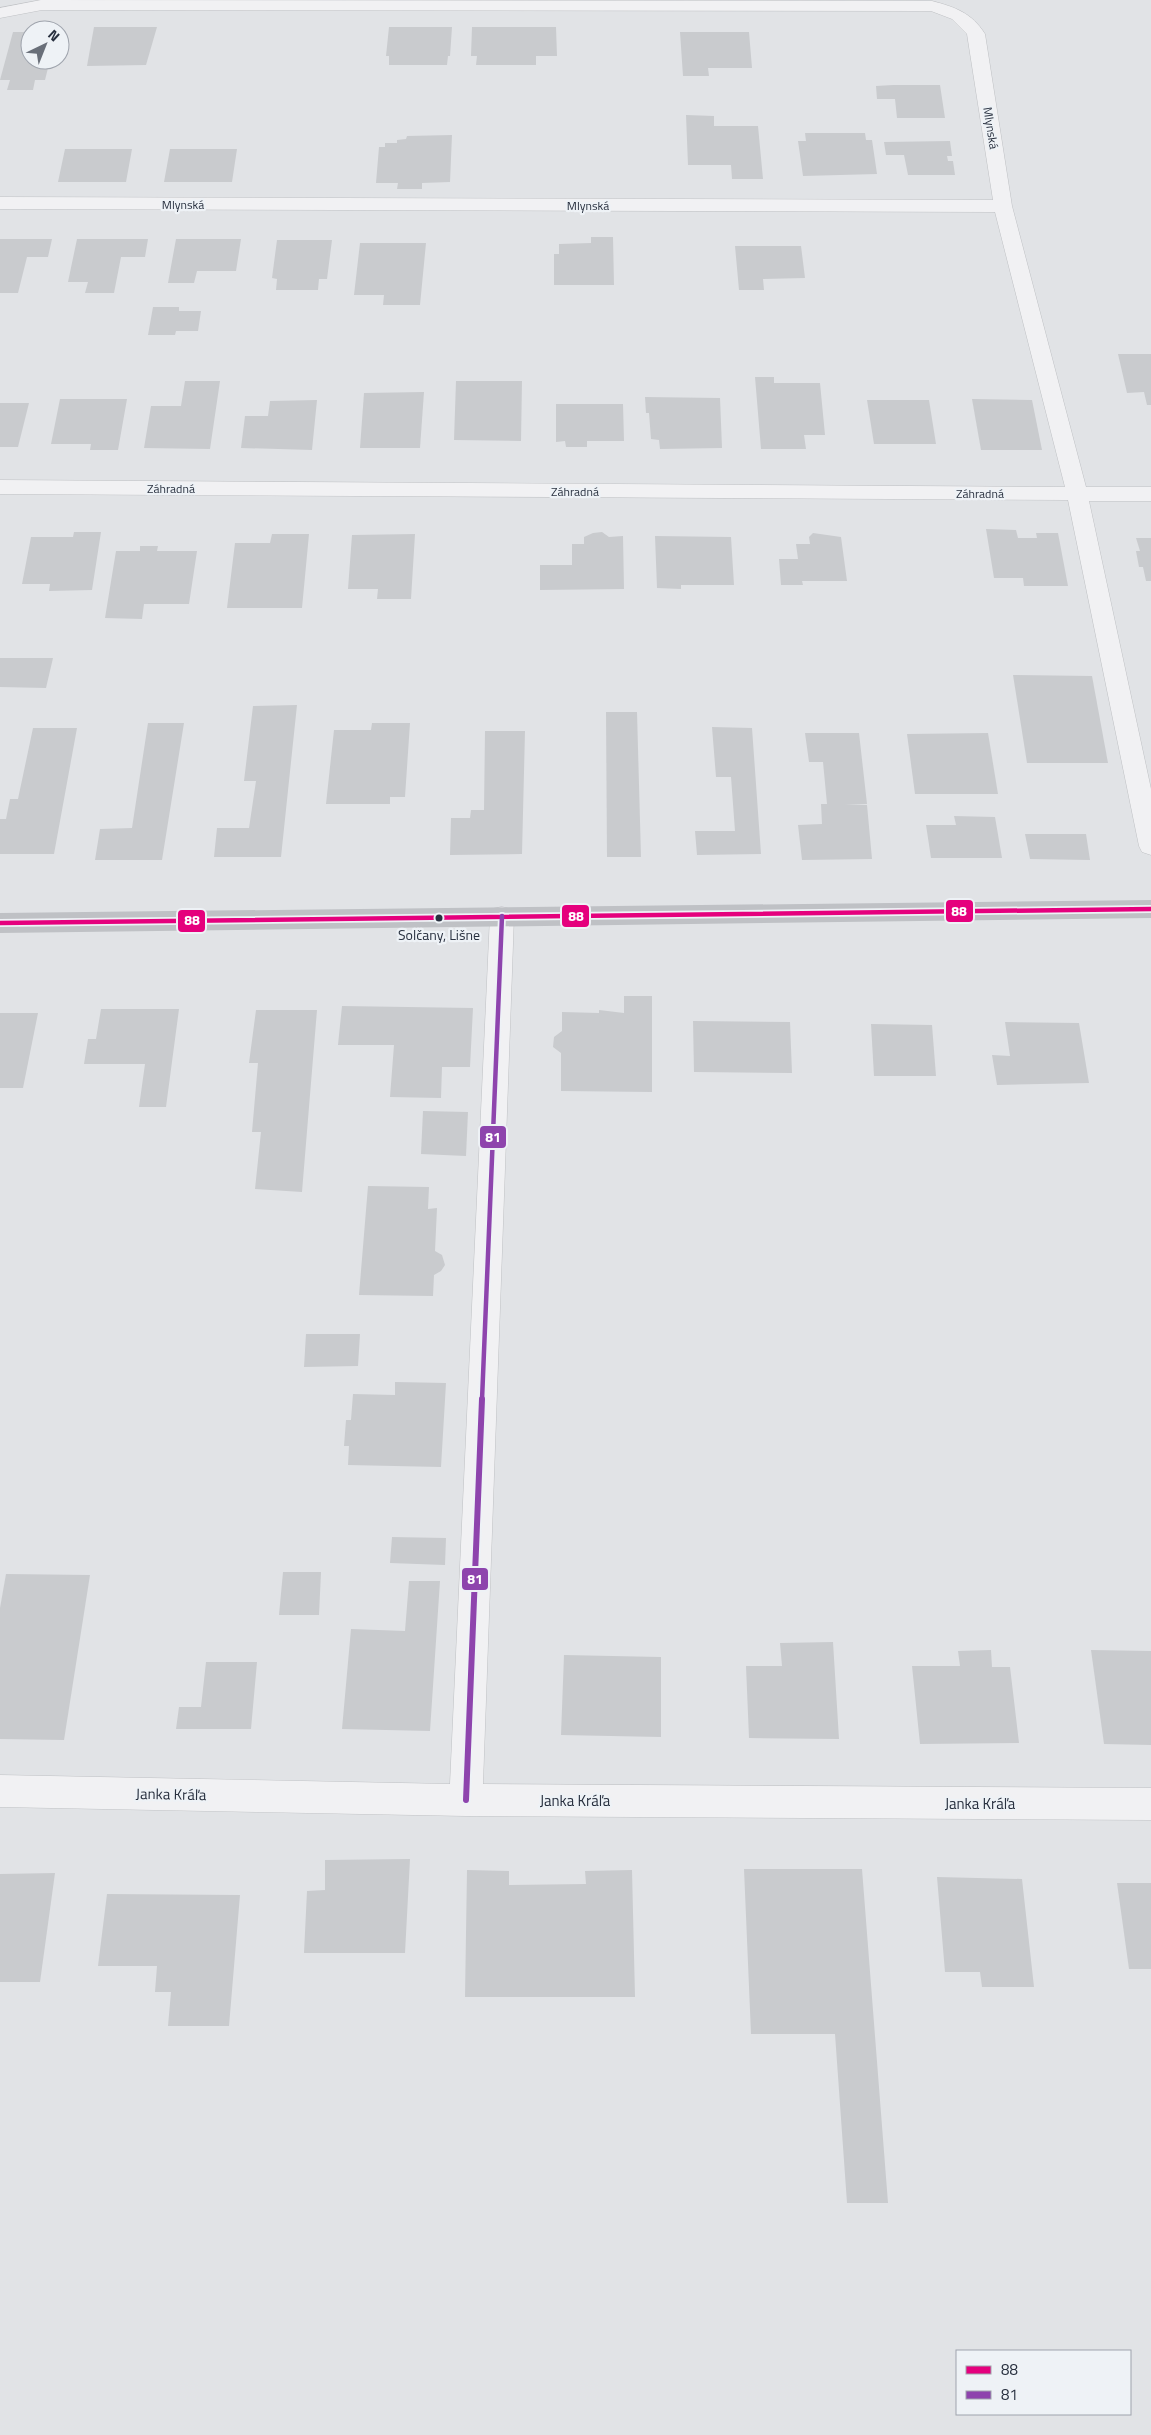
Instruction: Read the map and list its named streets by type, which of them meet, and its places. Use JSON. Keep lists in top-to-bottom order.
{
  "streets": {
    "street": ["Mlynská", "Záhradná", "Janka Kráľa"]
  },
  "places": ["Solčany, Lišne"],
  "lines": ["transit line 88", "transit line 81"],
  "legend": ["88", "81"],
  "north": "top right"
}
